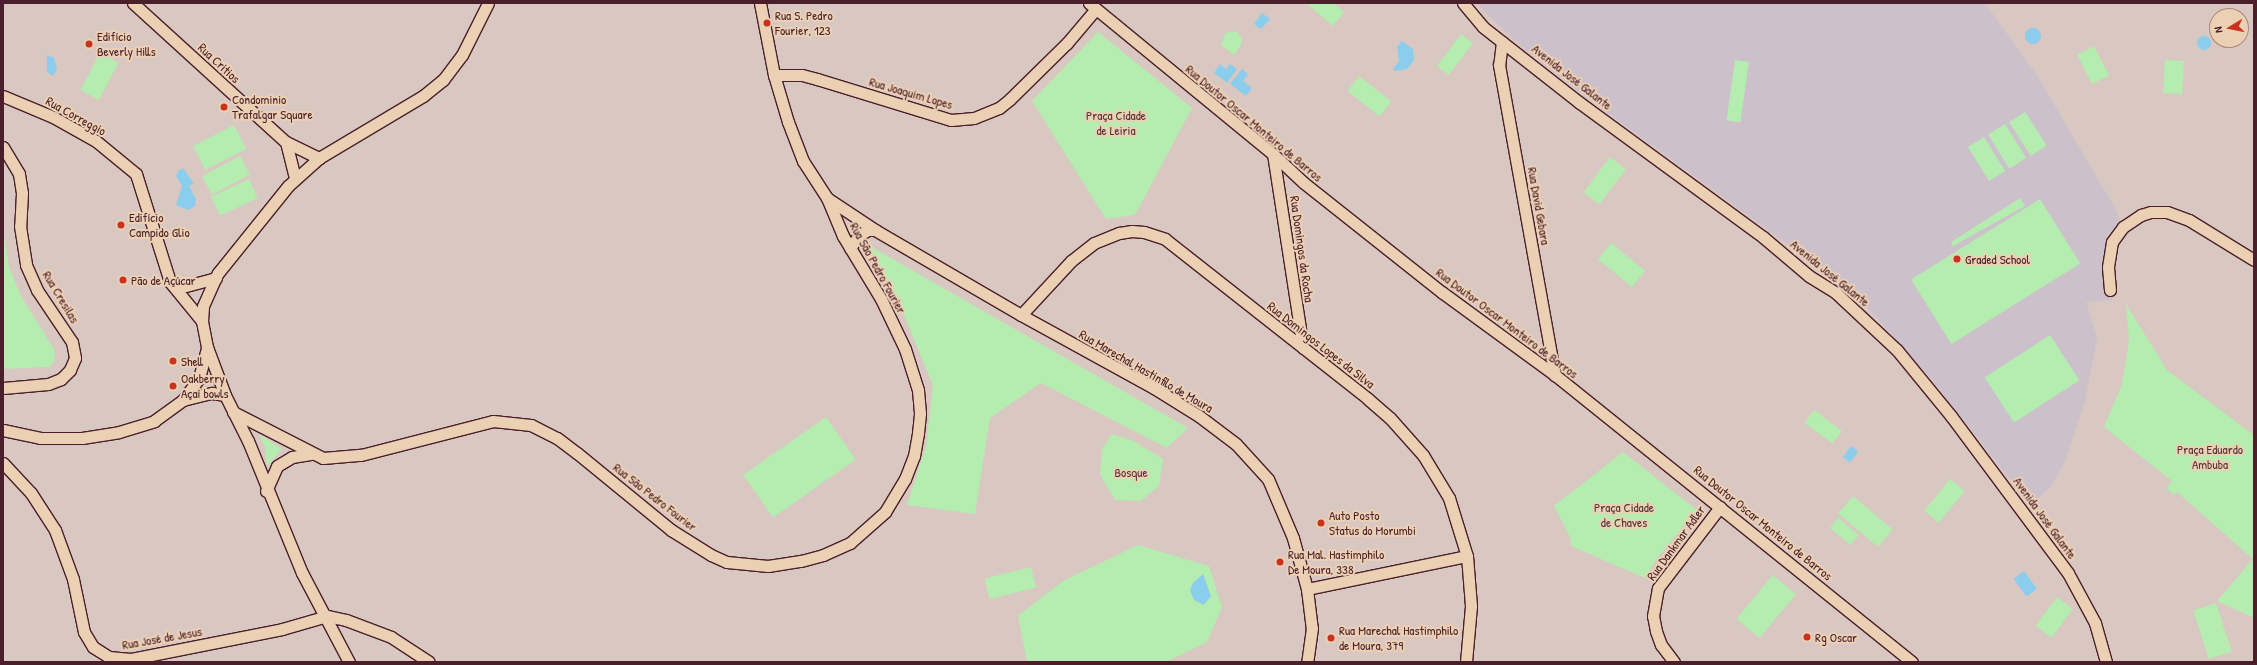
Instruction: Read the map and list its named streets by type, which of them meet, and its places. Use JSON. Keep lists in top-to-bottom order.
{
  "streets": {
    "street": [
      "Rua Critios",
      "Avenida José Galante",
      "Rua Joaquim Lopes",
      "Rua Correggio",
      "Rua Doutor Oscar Monteiro de Barros",
      "Rua David Gebara",
      "Rua Domingos da Rocha",
      "Rua São Pedro Fourier",
      "Rua Cresilas",
      "Rua Domingos Lopes da Silva",
      "Rua Marechal Hastinfilo de Moura",
      "Rua Dankmar Adler",
      "Rua José de Jesus"
    ]
  },
  "crossings": [
    ["Avenida José Galante", "Rua David Gebara"],
    ["Rua Joaquim Lopes", "Rua Doutor Oscar Monteiro de Barros"],
    ["Rua Joaquim Lopes", "Rua São Pedro Fourier"],
    ["Rua Doutor Oscar Monteiro de Barros", "Rua David Gebara"],
    ["Rua Doutor Oscar Monteiro de Barros", "Rua Domingos da Rocha"],
    ["Rua Doutor Oscar Monteiro de Barros", "Rua Dankmar Adler"],
    ["Rua Domingos da Rocha", "Rua Domingos Lopes da Silva"],
    ["Rua São Pedro Fourier", "Rua Marechal Hastinfilo de Moura"],
    ["Rua Domingos Lopes da Silva", "Rua Marechal Hastinfilo de Moura"]
  ],
  "parks": [
    "Praça Cidade de Leiria",
    "Praça Eduardo Ambuba",
    "Bosque",
    "Praça Cidade de Chaves"
  ],
  "places": [
    "Rua S. Pedro Fourier, 123",
    "Edifício Beverly Hills",
    "Condominio Trafalgar Square",
    "Edifício Campido Glio",
    "Graded School",
    "Pão de Açúcar",
    "Shell",
    "Oakberry Açaí bowls",
    "Auto Posto Status do Morumbi",
    "Rua Mal. Hastimphilo De Moura, 338",
    "Rg Oscar",
    "Rua Marechal Hastimphilo de Moura, 379"
  ],
  "north": "left"
}
